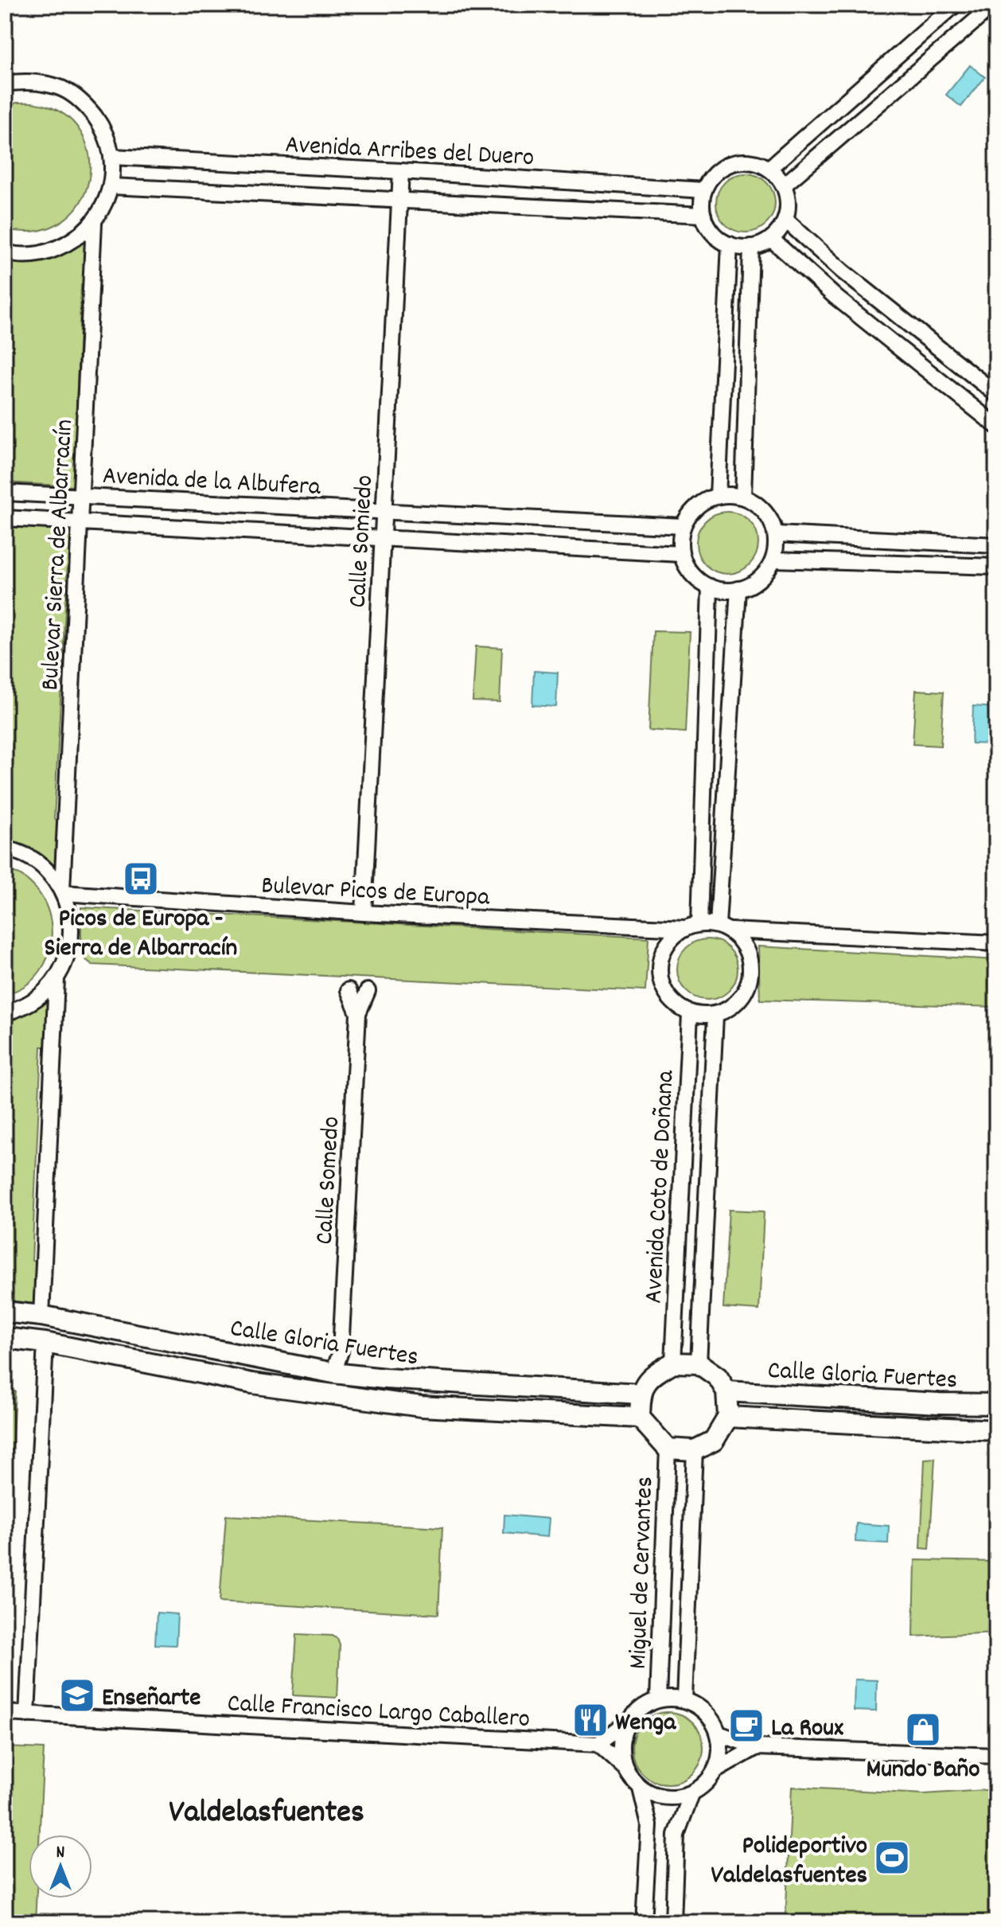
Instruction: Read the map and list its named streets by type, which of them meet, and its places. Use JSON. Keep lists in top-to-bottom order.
{
  "streets": {
    "main road": ["Calle Gloria Fuertes"],
    "street": [
      "Avenida Arribes del Duero",
      "Avenida de la Albufera",
      "Calle Somiedo",
      "Bulevar Sierra de Albarracín",
      "Bulevar Picos de Europa",
      "Calle Somedo",
      "Avenida Coto de Doñana",
      "Miguel de Cervantes",
      "Calle Francisco Largo Caballero"
    ]
  },
  "crossings": [
    ["Avenida Arribes del Duero", "Calle Somiedo"],
    ["Avenida de la Albufera", "Calle Somiedo"],
    ["Avenida de la Albufera", "Bulevar Sierra de Albarracín"],
    ["Calle Somiedo", "Bulevar Picos de Europa"],
    ["Bulevar Sierra de Albarracín", "Bulevar Picos de Europa"],
    ["Bulevar Picos de Europa", "Avenida Coto de Doñana"],
    ["Calle Somedo", "Calle Gloria Fuertes"],
    ["Avenida Coto de Doñana", "Calle Gloria Fuertes"],
    ["Avenida Coto de Doñana", "Miguel de Cervantes"],
    ["Calle Gloria Fuertes", "Miguel de Cervantes"]
  ],
  "districts": ["Valdelasfuentes"],
  "places": {
    "bus stop": ["Picos de Europa - Sierra de Albarracín"],
    "school or university": ["Enseñarte"],
    "restaurant": ["Wenga"],
    "cafe": ["La Roux"],
    "shop": ["Mundo Baño"],
    "sports": ["Polideportivo Valdelasfuentes"]
  },
  "north": "top"
}
